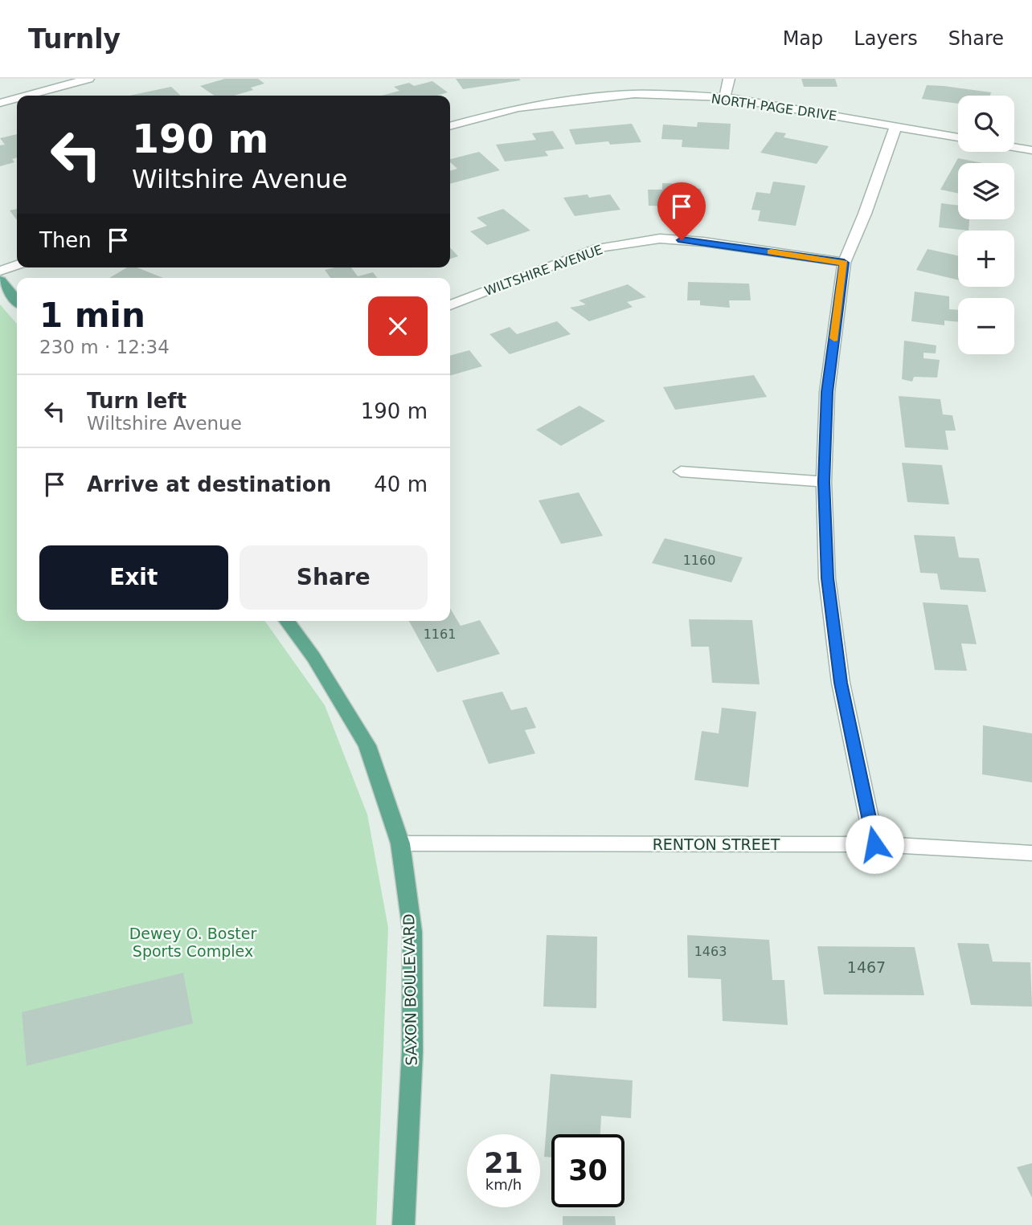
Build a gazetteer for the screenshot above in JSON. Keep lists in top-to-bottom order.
{
  "streets": {
    "main road": ["SAXON BOULEVARD"],
    "street": ["NORTH PAGE DRIVE", "WILTSHIRE AVENUE", "RENTON STREET"]
  },
  "crossings": [
    ["RENTON STREET", "SAXON BOULEVARD"]
  ],
  "parks": ["Dewey O. Boster Sports Complex"],
  "house_numbers": [
    "1160",
    "1161",
    "1463",
    "1467"
  ],
  "page": {
    "header": "Turnly",
    "nav": ["Map", "Layers", "Share"],
    "map_buttons": ["+", "−"],
    "turn": ["190 m", "Wiltshire Avenue"],
    "then": "Then",
    "heading": ["1 min", "230 m · 12:34"],
    "list": [
      {
        "name": "Turn left",
        "note": "Wiltshire Avenue",
        "value": "190 m"
      },
      {
        "name": "Arrive at destination",
        "value": "40 m"
      }
    ],
    "buttons": ["Exit", "Share"],
    "speed": "21 km/h",
    "limit": "30"
  }
}
